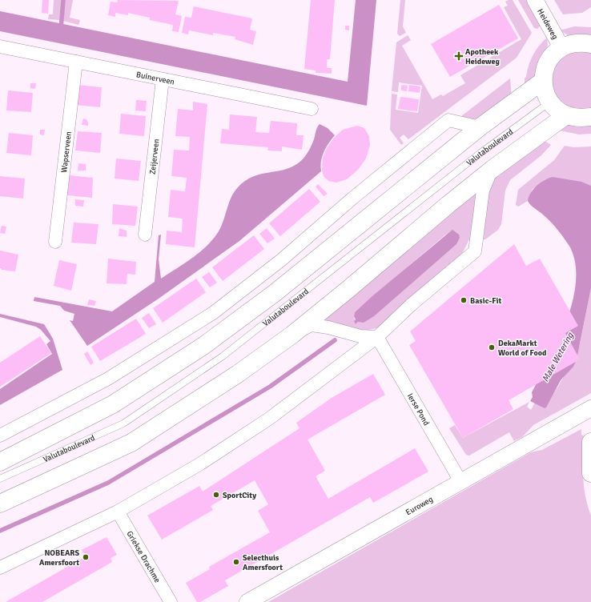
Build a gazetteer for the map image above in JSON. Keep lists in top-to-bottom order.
{
  "streets": {
    "street": [
      "Heideweg",
      "Buinerveen",
      "Wapserveen",
      "Zeijerveen",
      "Ierse Pond",
      "Euroweg",
      "Griekse Drachme"
    ],
    "lane": ["Valutaboulevard"]
  },
  "crossings": [
    ["Buinerveen", "Wapserveen"],
    ["Buinerveen", "Zeijerveen"],
    ["Ierse Pond", "Euroweg"]
  ],
  "water": ["Male Wetering"],
  "places": {
    "health": ["Apotheek Heideweg"],
    "other": [
      "Basic-Fit",
      "DekaMarkt World of Food",
      "SportCity",
      "NOBEARS Amersfoort",
      "Selecthuis Amersfoort"
    ]
  }
}
